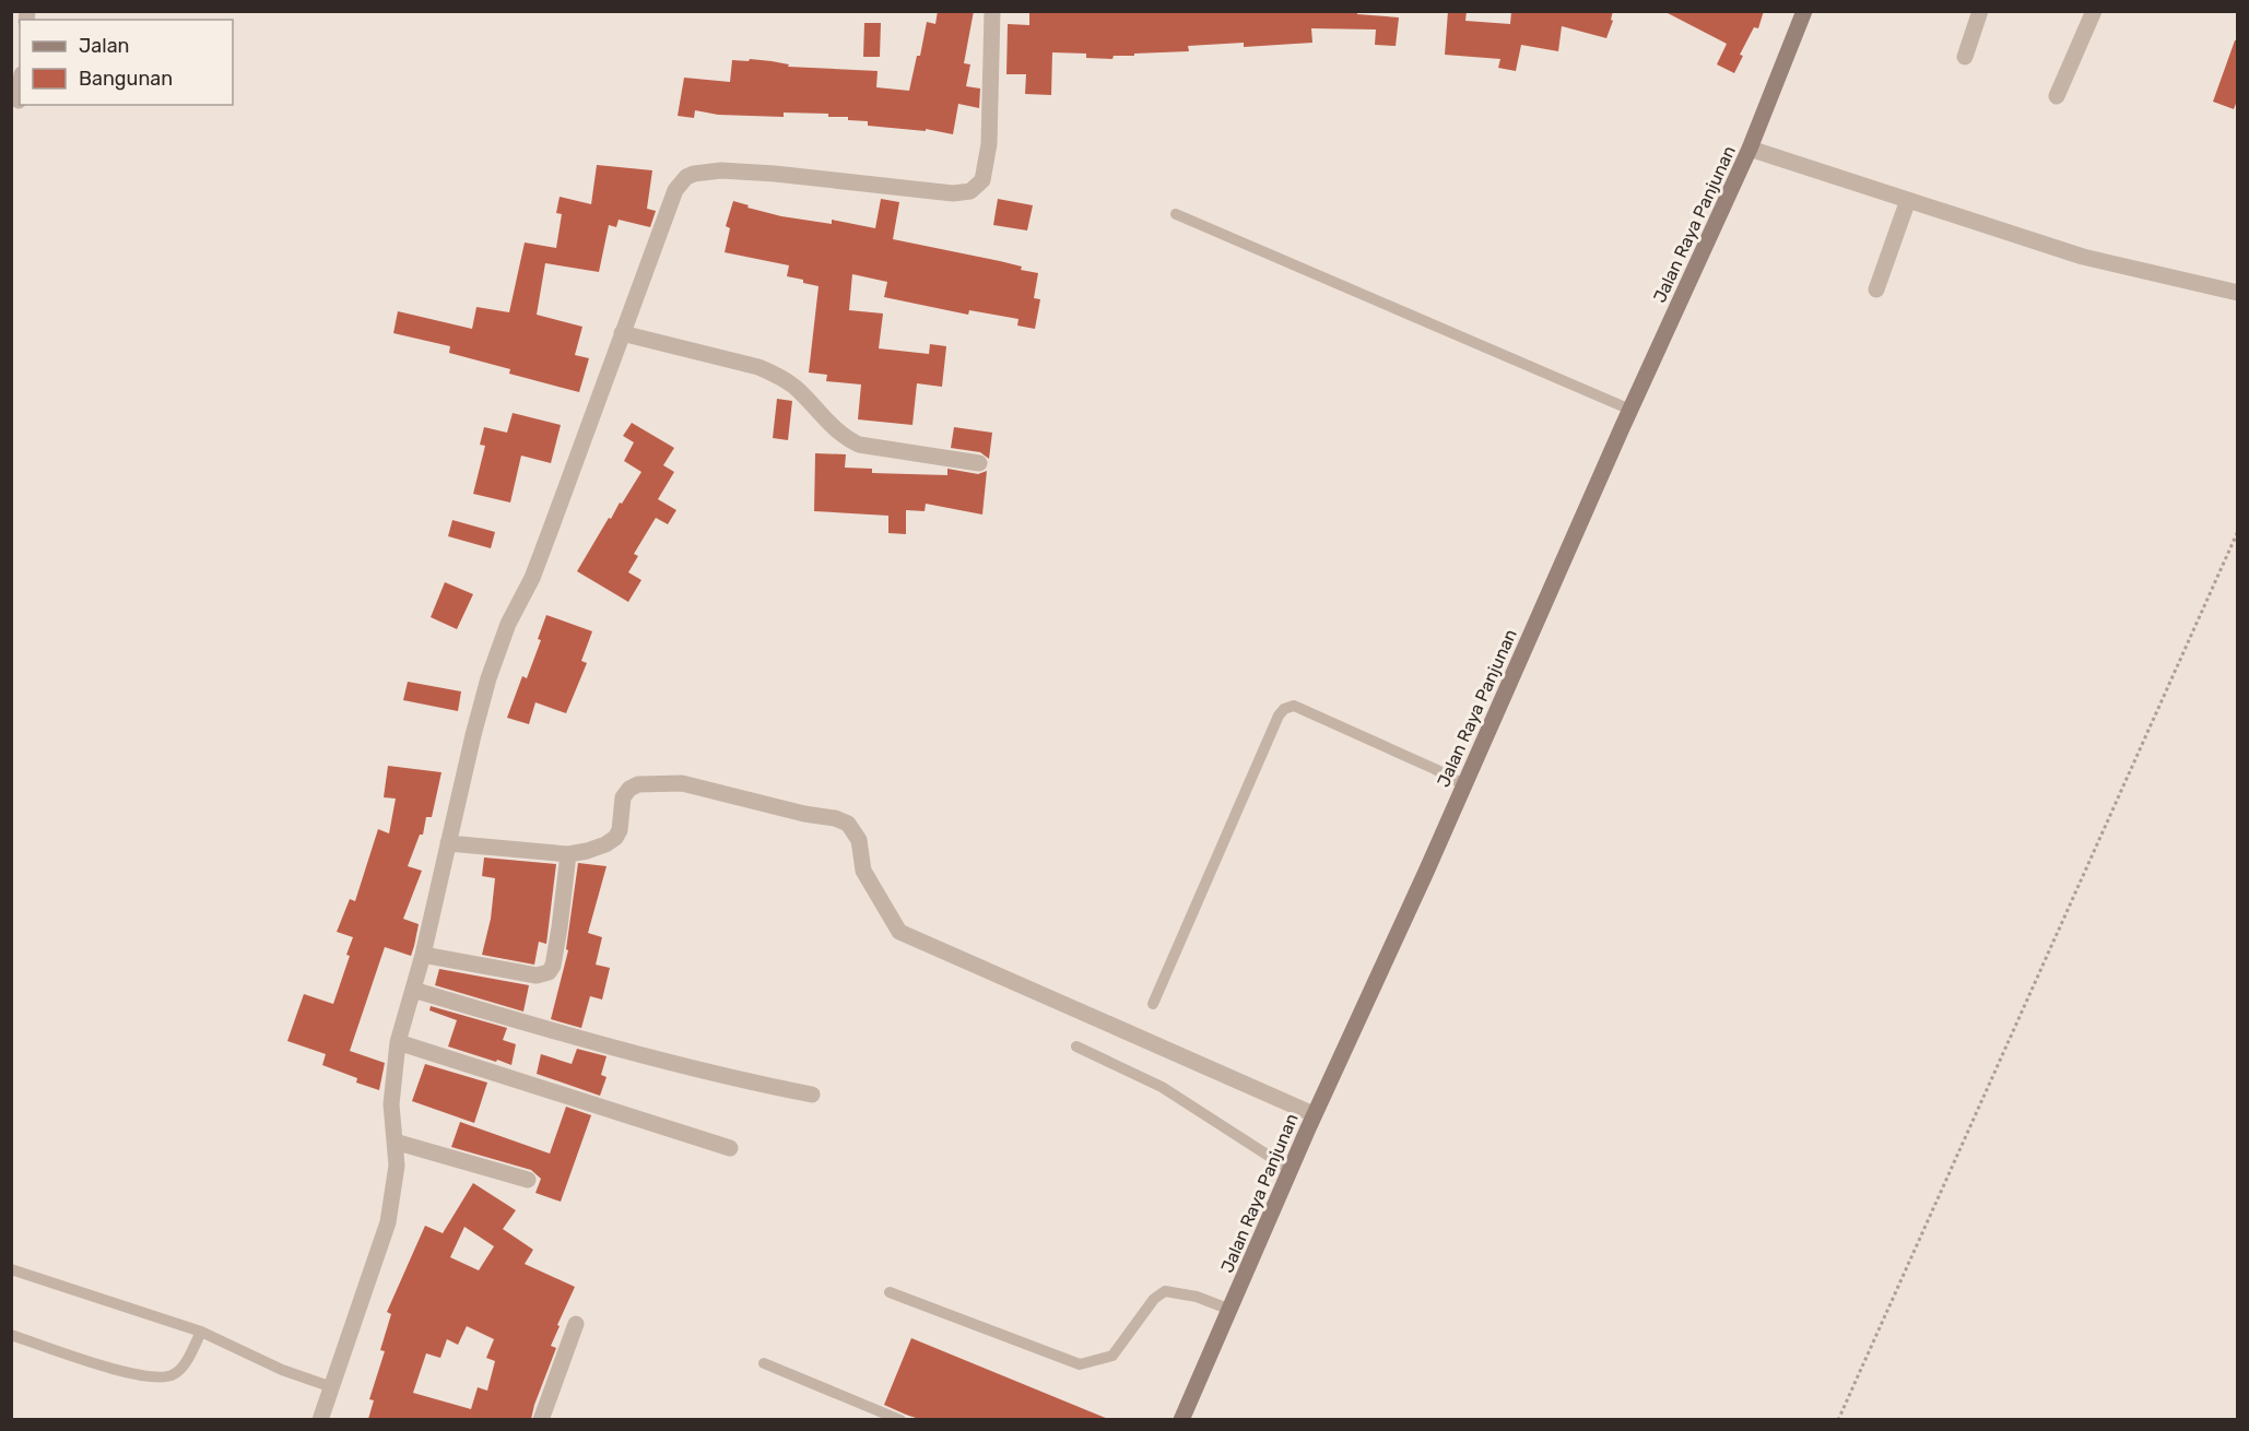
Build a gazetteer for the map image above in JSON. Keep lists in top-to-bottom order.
{
  "streets": {
    "main road": ["Jalan Raya Panjunan"]
  },
  "legend": ["Jalan", "Bangunan"]
}
